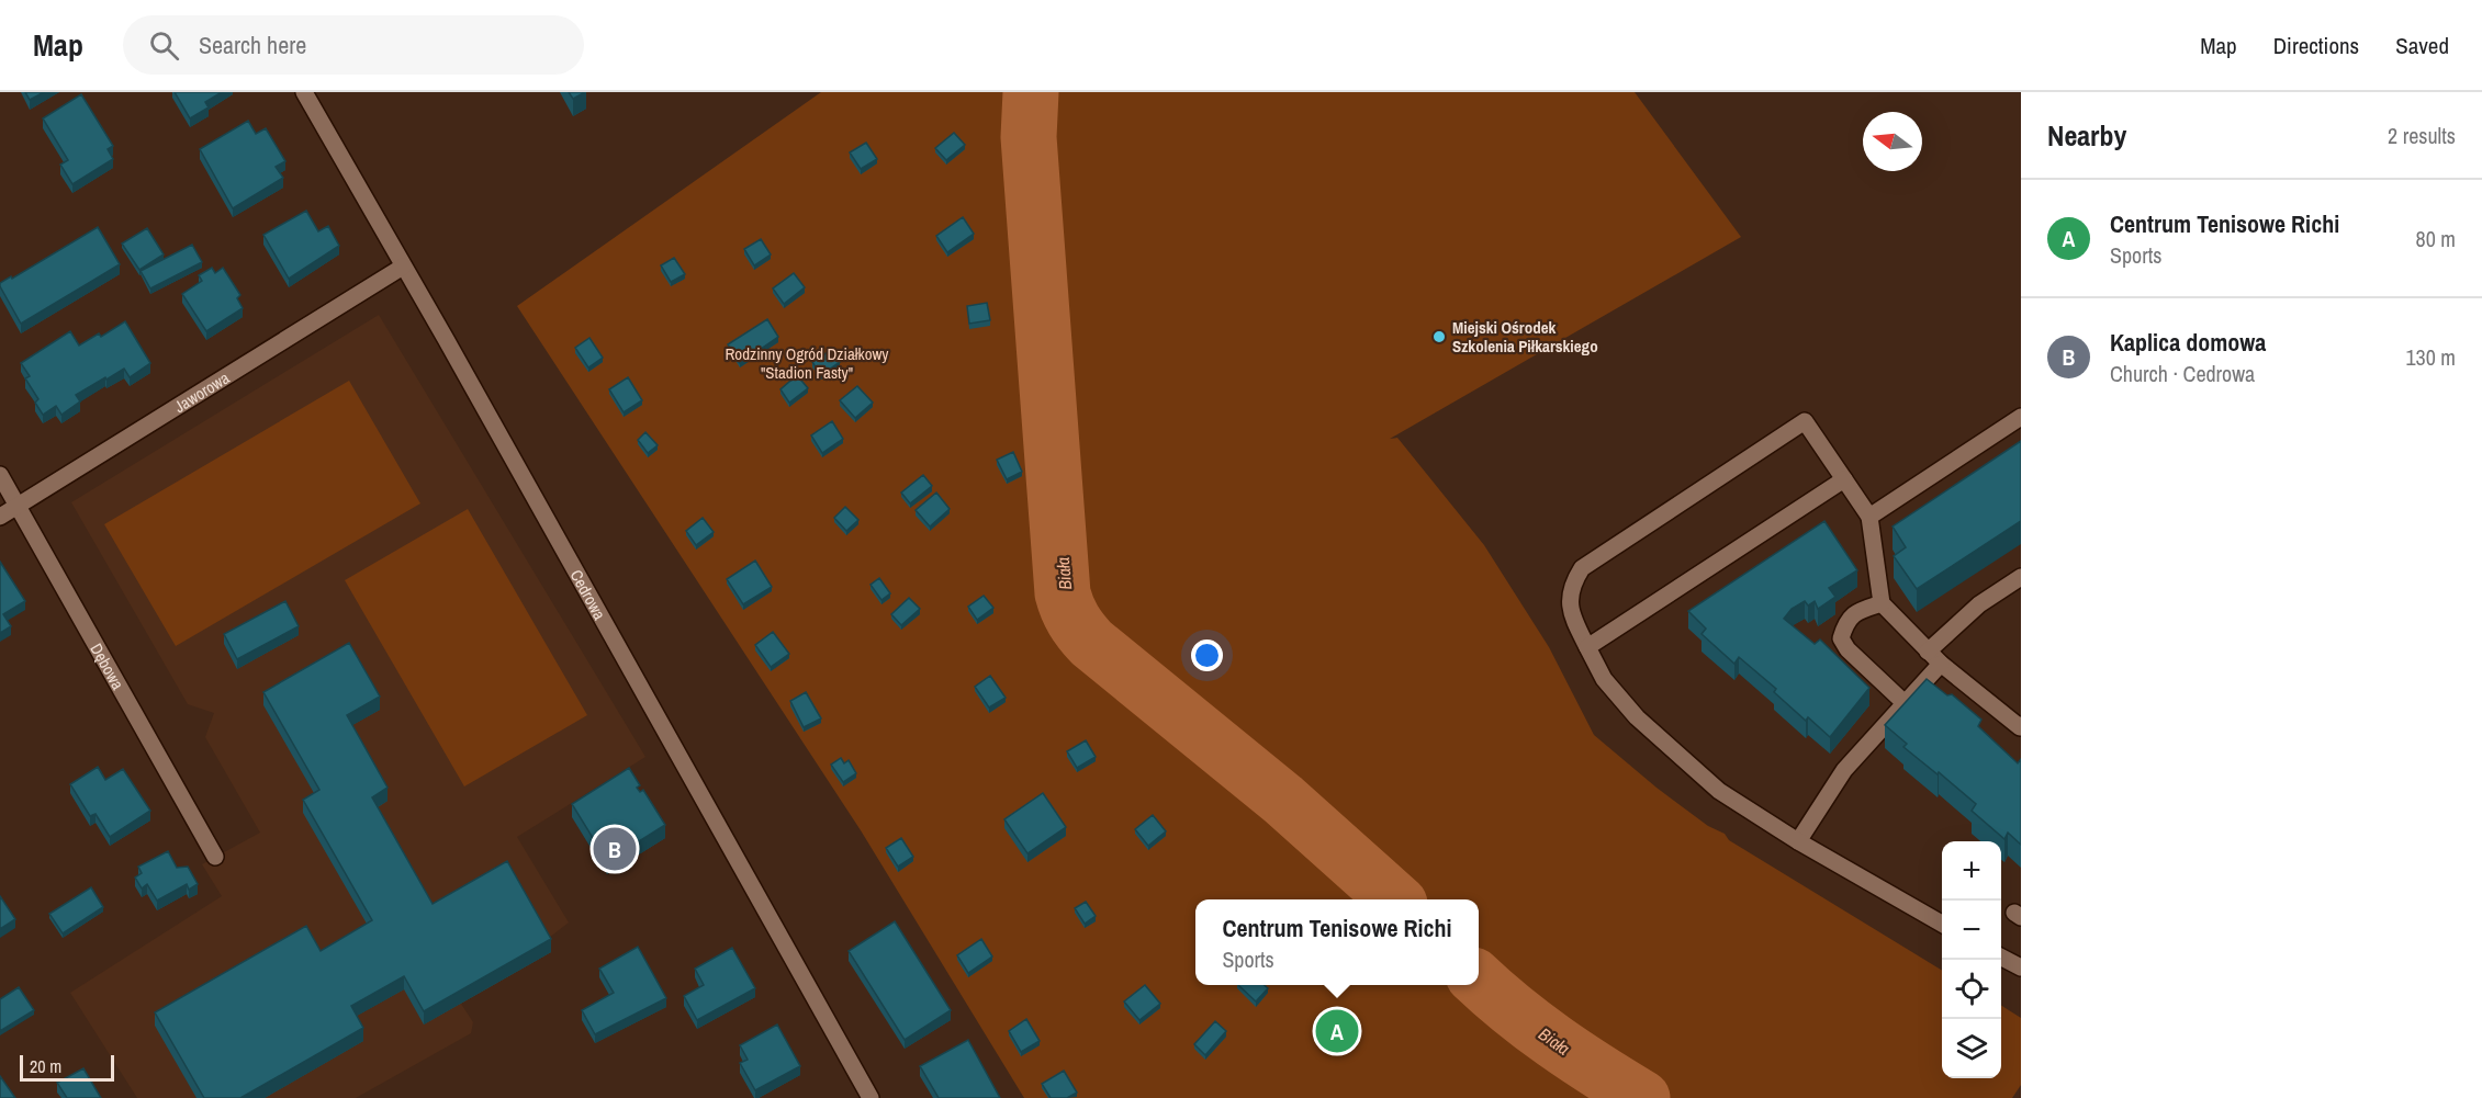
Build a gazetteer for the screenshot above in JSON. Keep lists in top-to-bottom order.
{
  "streets": {
    "street": ["Jaworowa", "Cedrowa", "Dębowa"]
  },
  "crossings": [
    ["Jaworowa", "Cedrowa"],
    ["Jaworowa", "Dębowa"]
  ],
  "water": ["Biała"],
  "parks": ["Rodzinny Ogród Działkowy \"Stadion Fasty\""],
  "places": ["Miejski Ośrodek Szkolenia Piłkarskiego"],
  "scale_bar": "20 m",
  "north": "left",
  "page": {
    "header": "Map",
    "search": "Search here",
    "nav": ["Map", "Directions", "Saved"],
    "heading": ["Nearby", "2 results"],
    "list": [
      {
        "mark": "A",
        "name": "Centrum Tenisowe Richi",
        "note": "Sports",
        "value": "80 m"
      },
      {
        "mark": "B",
        "name": "Kaplica domowa",
        "note": "Church · Cedrowa",
        "value": "130 m"
      }
    ],
    "pins": ["B", "A"],
    "map_buttons": ["+", "−"],
    "popup": ["Centrum Tenisowe Richi", "Sports"],
    "scale": "20 m"
  }
}
